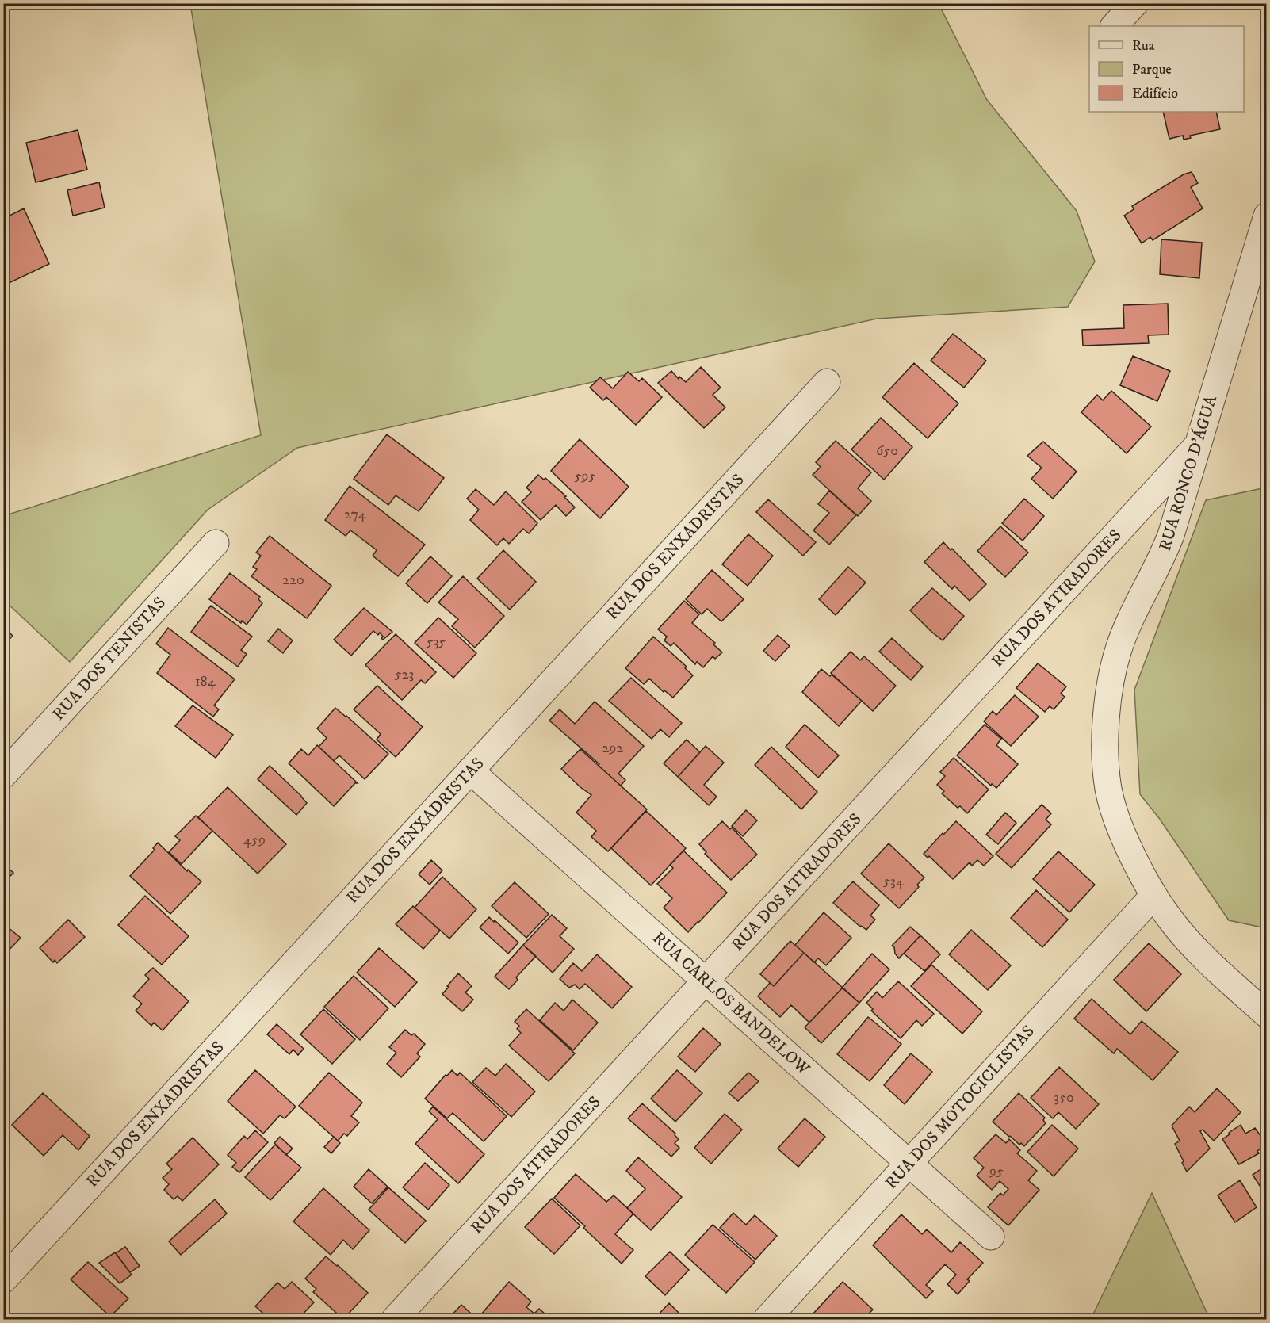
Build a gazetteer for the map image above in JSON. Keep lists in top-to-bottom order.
{
  "streets": {
    "street": [
      "RUA RONCO D’ÁGUA",
      "RUA DOS ENXADRISTAS",
      "RUA DOS ATIRADORES",
      "RUA DOS TENISTAS",
      "RUA CARLOS BANDELOW",
      "RUA DOS MOTOCICLISTAS"
    ]
  },
  "crossings": [
    ["RUA RONCO D’ÁGUA", "RUA DOS ATIRADORES"],
    ["RUA RONCO D’ÁGUA", "RUA DOS MOTOCICLISTAS"],
    ["RUA DOS ENXADRISTAS", "RUA CARLOS BANDELOW"],
    ["RUA DOS ATIRADORES", "RUA CARLOS BANDELOW"],
    ["RUA CARLOS BANDELOW", "RUA DOS MOTOCICLISTAS"]
  ],
  "house_numbers": [
    "650",
    "595",
    "274",
    "220",
    "535",
    "523",
    "184",
    "292",
    "459",
    "534",
    "350",
    "95"
  ],
  "legend": ["Rua", "Parque", "Edifício"]
}
